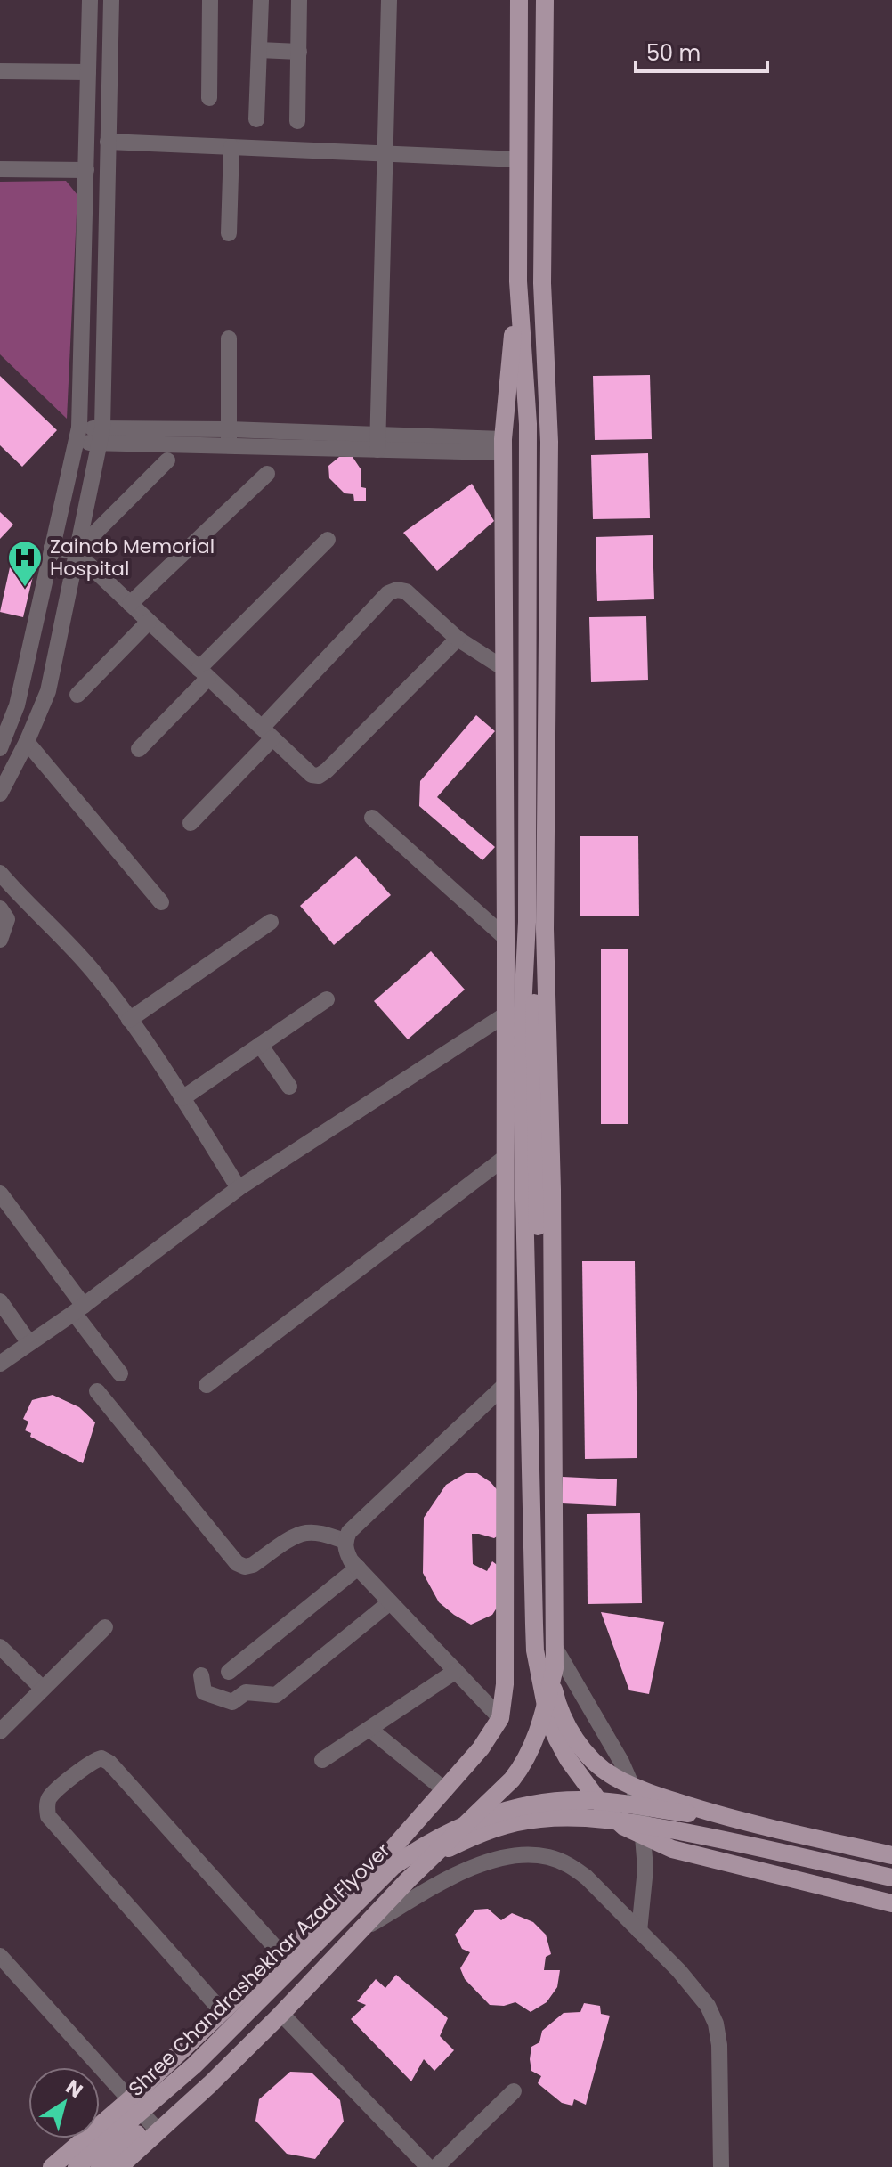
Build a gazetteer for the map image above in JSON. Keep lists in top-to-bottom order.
{
  "streets": {
    "main road": ["Shree Chandrashekhar Azad Flyover"]
  },
  "places": {
    "hospital": ["Zainab Memorial Hospital"]
  },
  "scale_bar": "50 m",
  "north": "top right"
}
